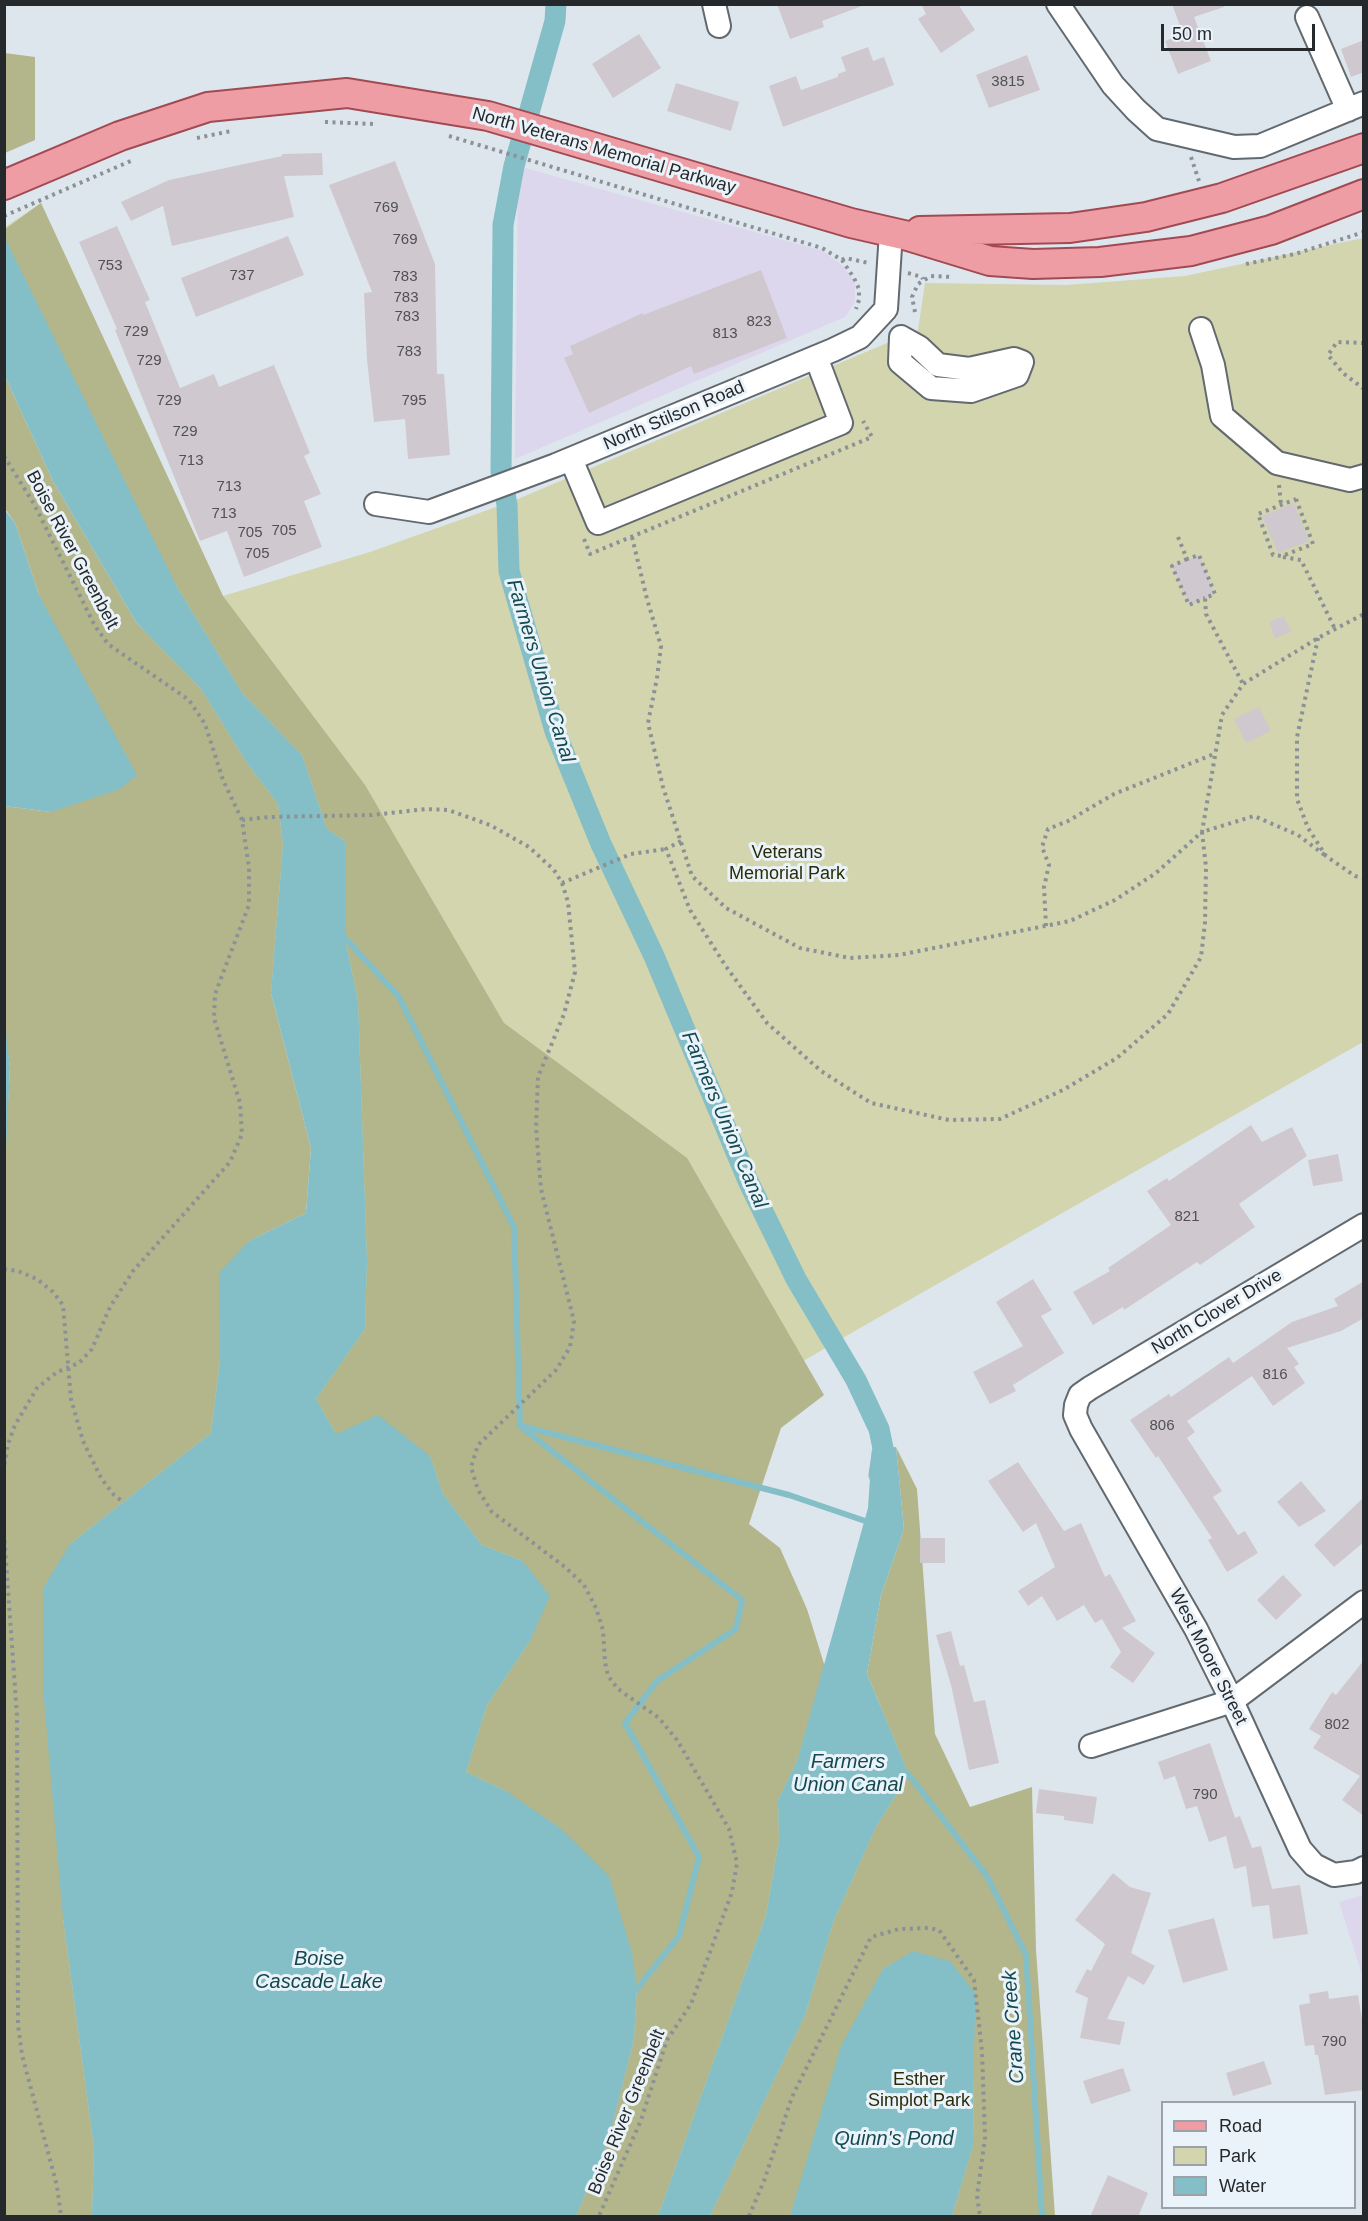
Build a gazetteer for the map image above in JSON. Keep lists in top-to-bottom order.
{
  "streets": {
    "main road": ["North Veterans Memorial Parkway"],
    "street": ["North Stilson Road", "North Clover Drive", "West Moore Street"],
    "path": ["Boise River Greenbelt"]
  },
  "crossings": [
    ["North Clover Drive", "West Moore Street"]
  ],
  "water": [
    "Farmers Union Canal",
    "Boise Cascade Lake",
    "Crane Creek",
    "Quinn's Pond"
  ],
  "parks": ["Veterans Memorial Park", "Esther Simplot Park"],
  "house_numbers": [
    "3815",
    "769",
    "769",
    "753",
    "737",
    "783",
    "783",
    "783",
    "823",
    "729",
    "813",
    "783",
    "729",
    "729",
    "795",
    "729",
    "713",
    "713",
    "713",
    "705",
    "705",
    "705",
    "821",
    "816",
    "806",
    "802",
    "790",
    "790"
  ],
  "legend": ["Road", "Park", "Water"],
  "scale_bar": "50 m"
}
